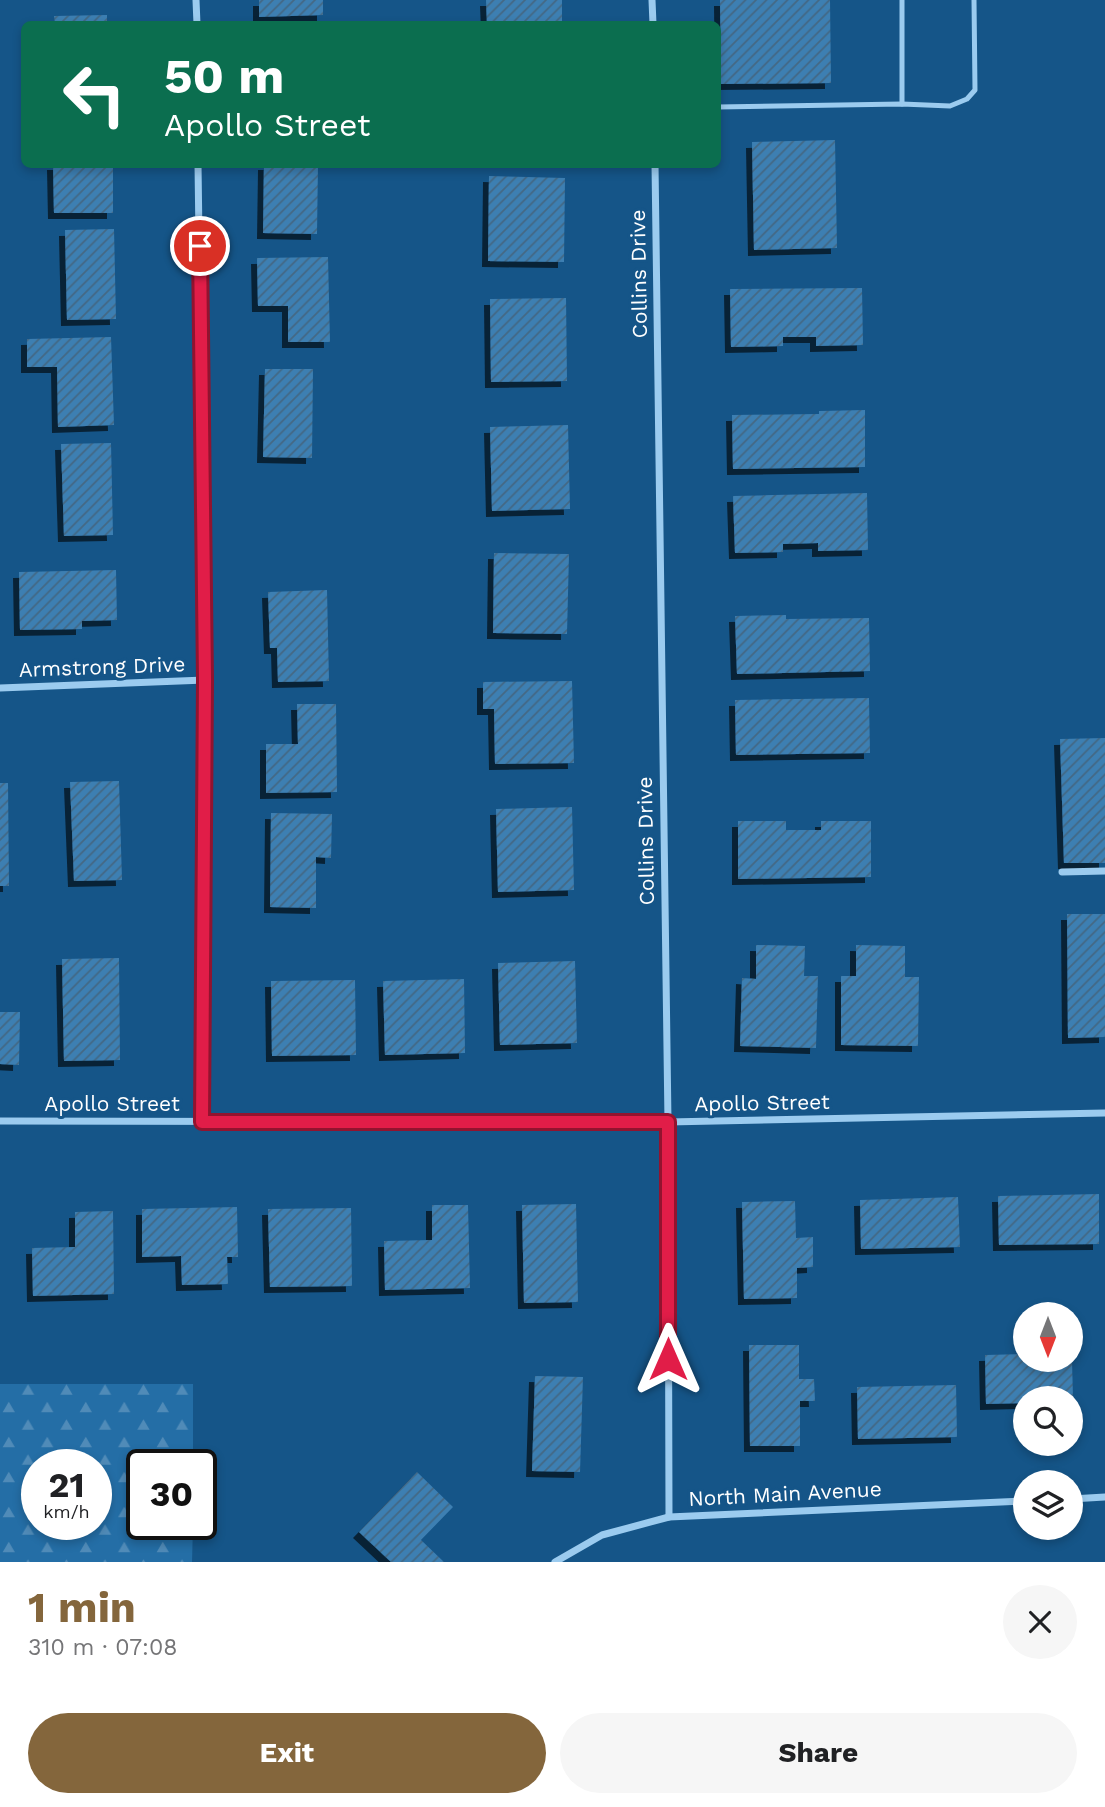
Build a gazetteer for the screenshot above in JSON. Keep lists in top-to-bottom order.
{
  "streets": {
    "street": [
      "Collins Drive",
      "Armstrong Drive",
      "Apollo Street",
      "North Main Avenue"
    ]
  },
  "crossings": [
    ["Collins Drive", "Apollo Street"],
    ["Collins Drive", "North Main Avenue"]
  ],
  "north": "bottom",
  "page": {
    "turn": ["50 m", "Apollo Street"],
    "speed": "21 km/h",
    "limit": "30",
    "heading": ["1 min", "310 m · 07:08"],
    "buttons": ["Exit", "Share"]
  }
}
